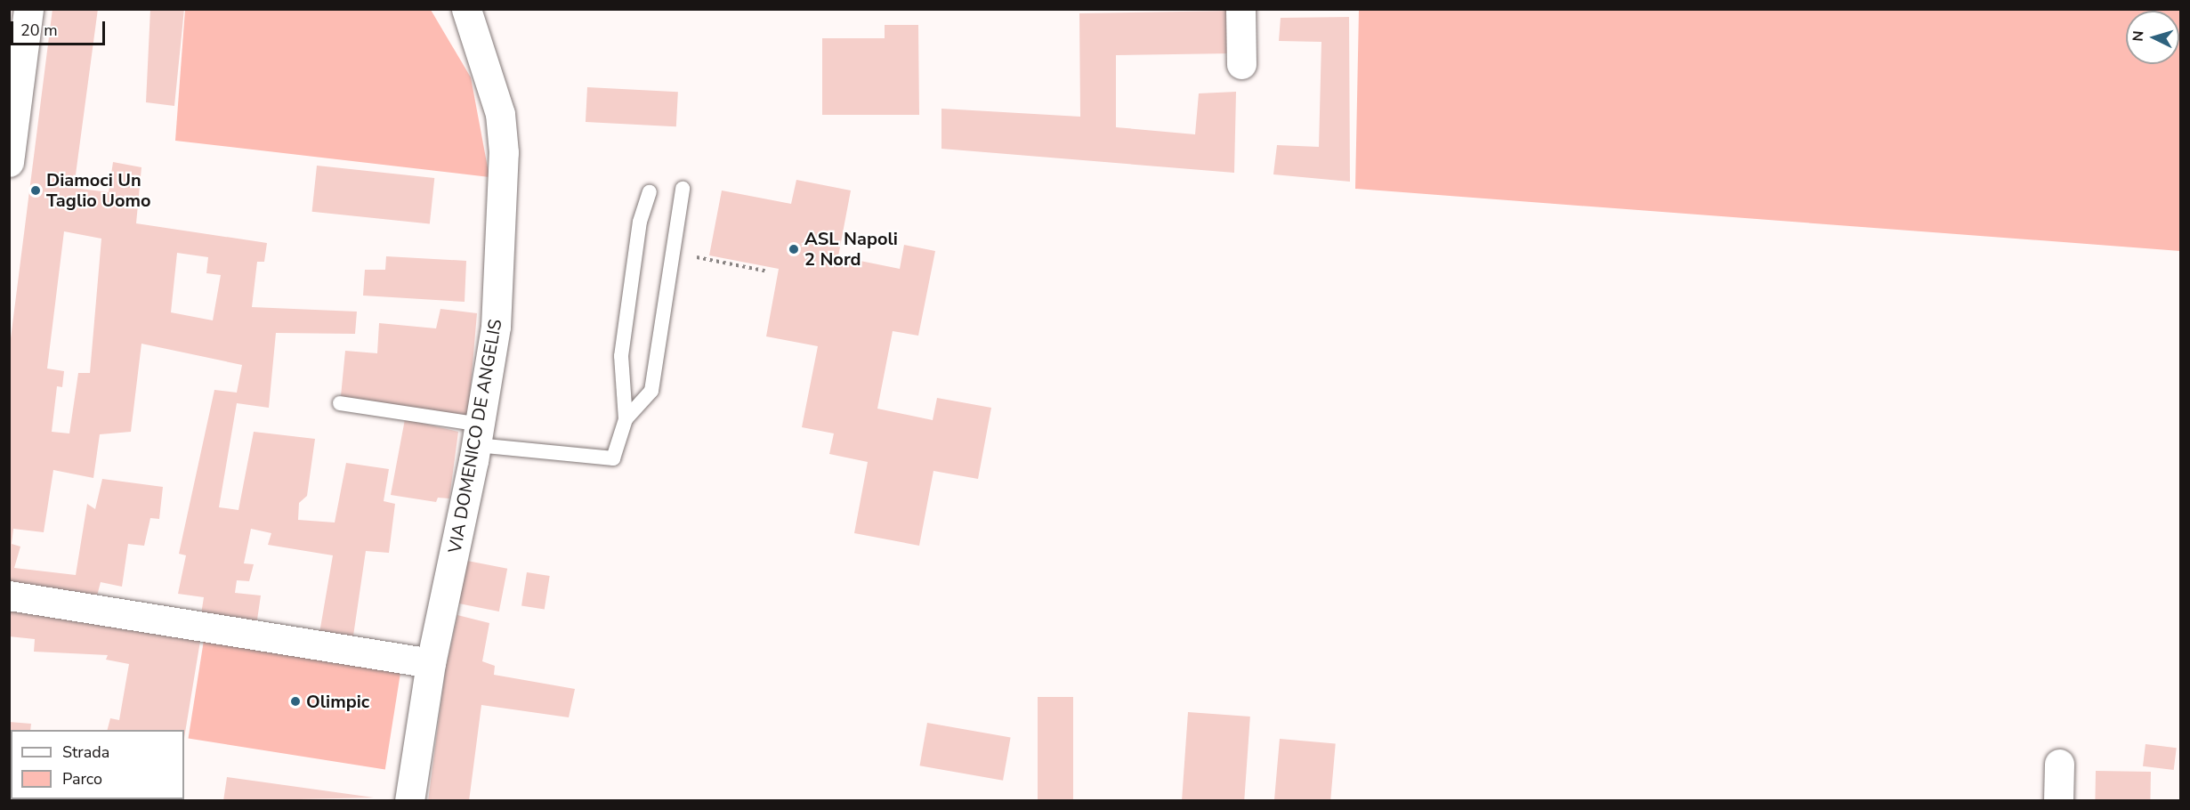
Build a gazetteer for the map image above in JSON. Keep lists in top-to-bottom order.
{
  "streets": {
    "street": ["VIA DOMENICO DE ANGELIS"]
  },
  "places": ["Diamoci Un Taglio Uomo", "ASL Napoli 2 Nord", "Olimpic"],
  "legend": ["Strada", "Parco"],
  "scale_bar": "20 m",
  "north": "left"
}
